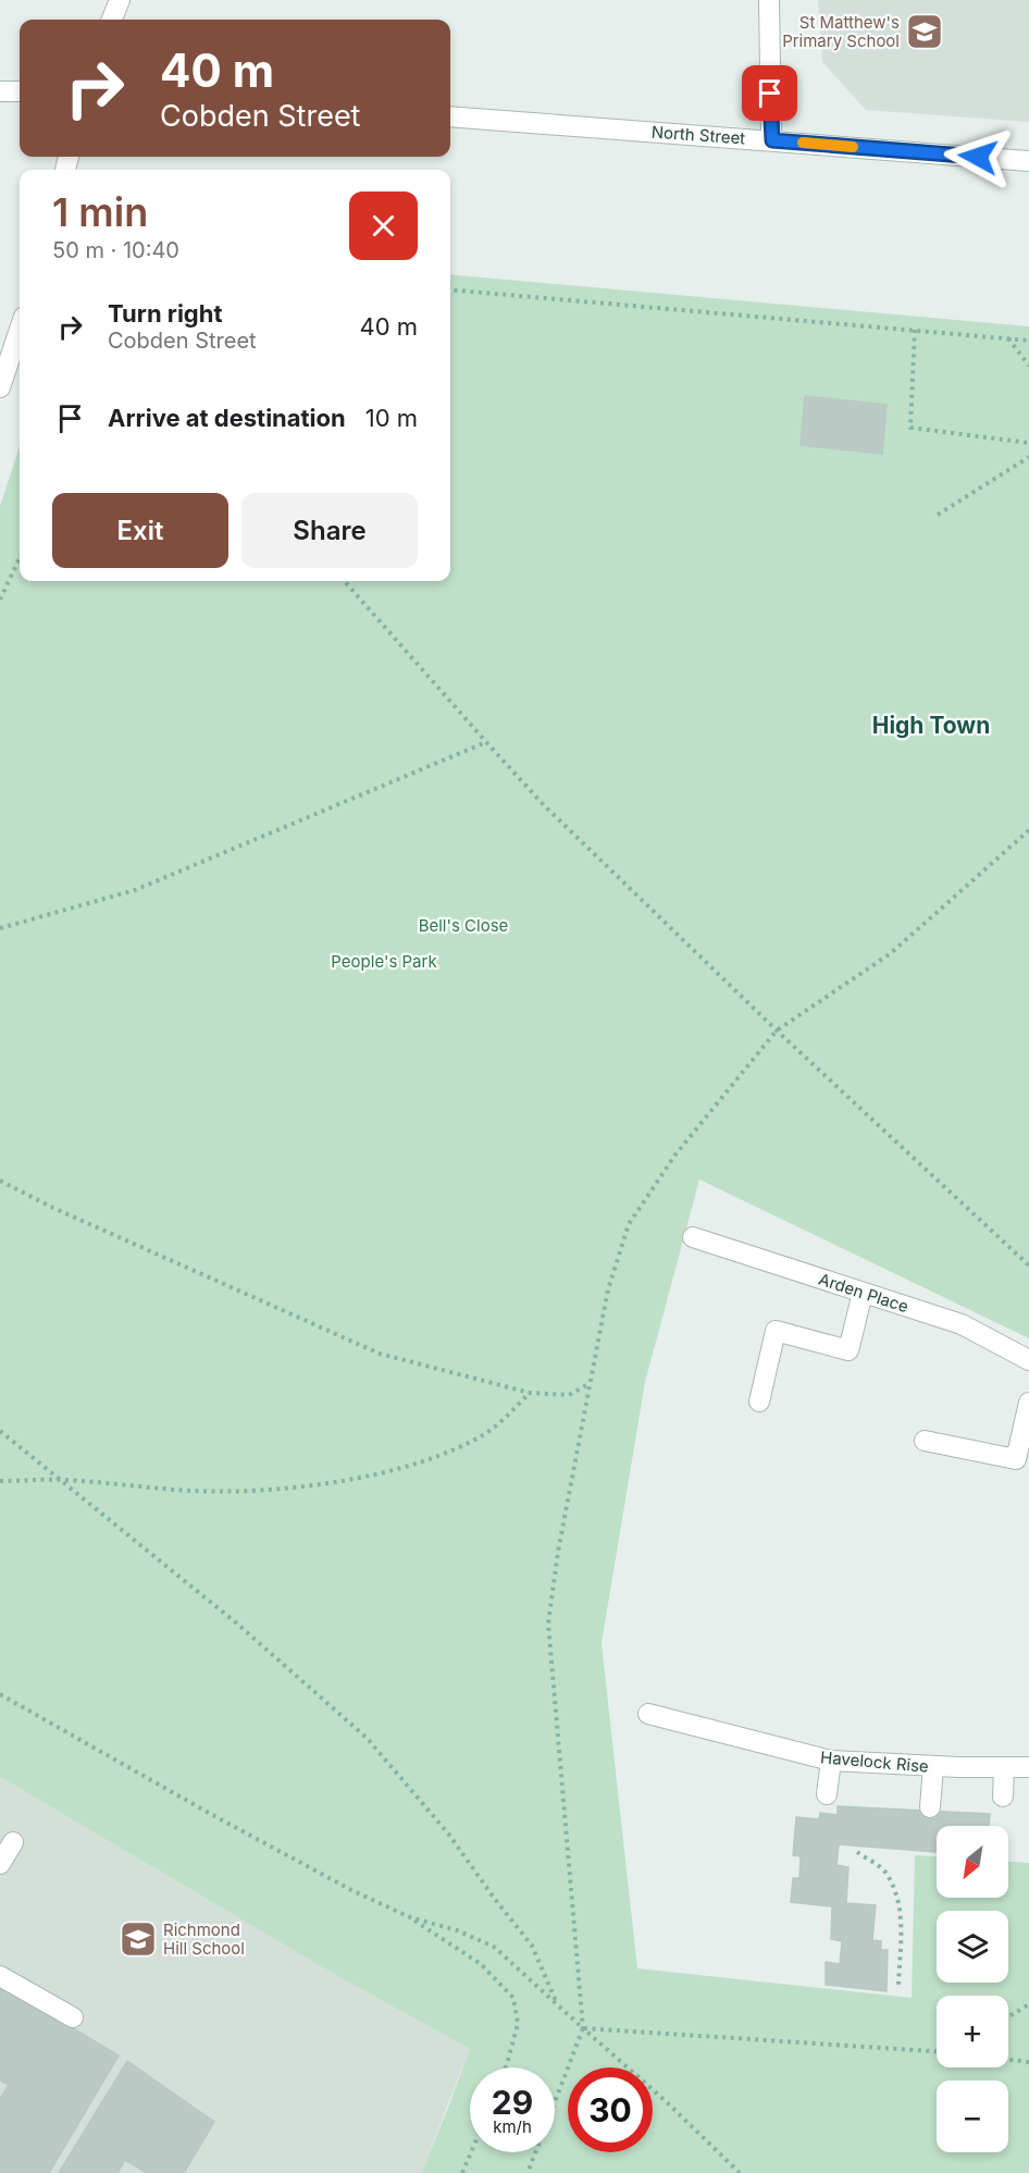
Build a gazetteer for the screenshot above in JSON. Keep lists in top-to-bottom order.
{
  "streets": {
    "street": ["North Street", "Arden Place", "Havelock Rise"]
  },
  "districts": ["High Town"],
  "parks": ["Bell's Close", "People's Park"],
  "places": {
    "school or university": ["St Matthew's Primary School", "Richmond Hill School"]
  },
  "north": "bottom left",
  "page": {
    "turn": ["40 m", "Cobden Street"],
    "heading": ["1 min", "50 m · 10:40"],
    "list": [
      {
        "name": "Turn right",
        "note": "Cobden Street",
        "value": "40 m"
      },
      {
        "name": "Arrive at destination",
        "value": "10 m"
      }
    ],
    "buttons": ["Exit", "Share"],
    "map_buttons": ["+", "−"],
    "speed": "29 km/h",
    "limit": "30"
  }
}
